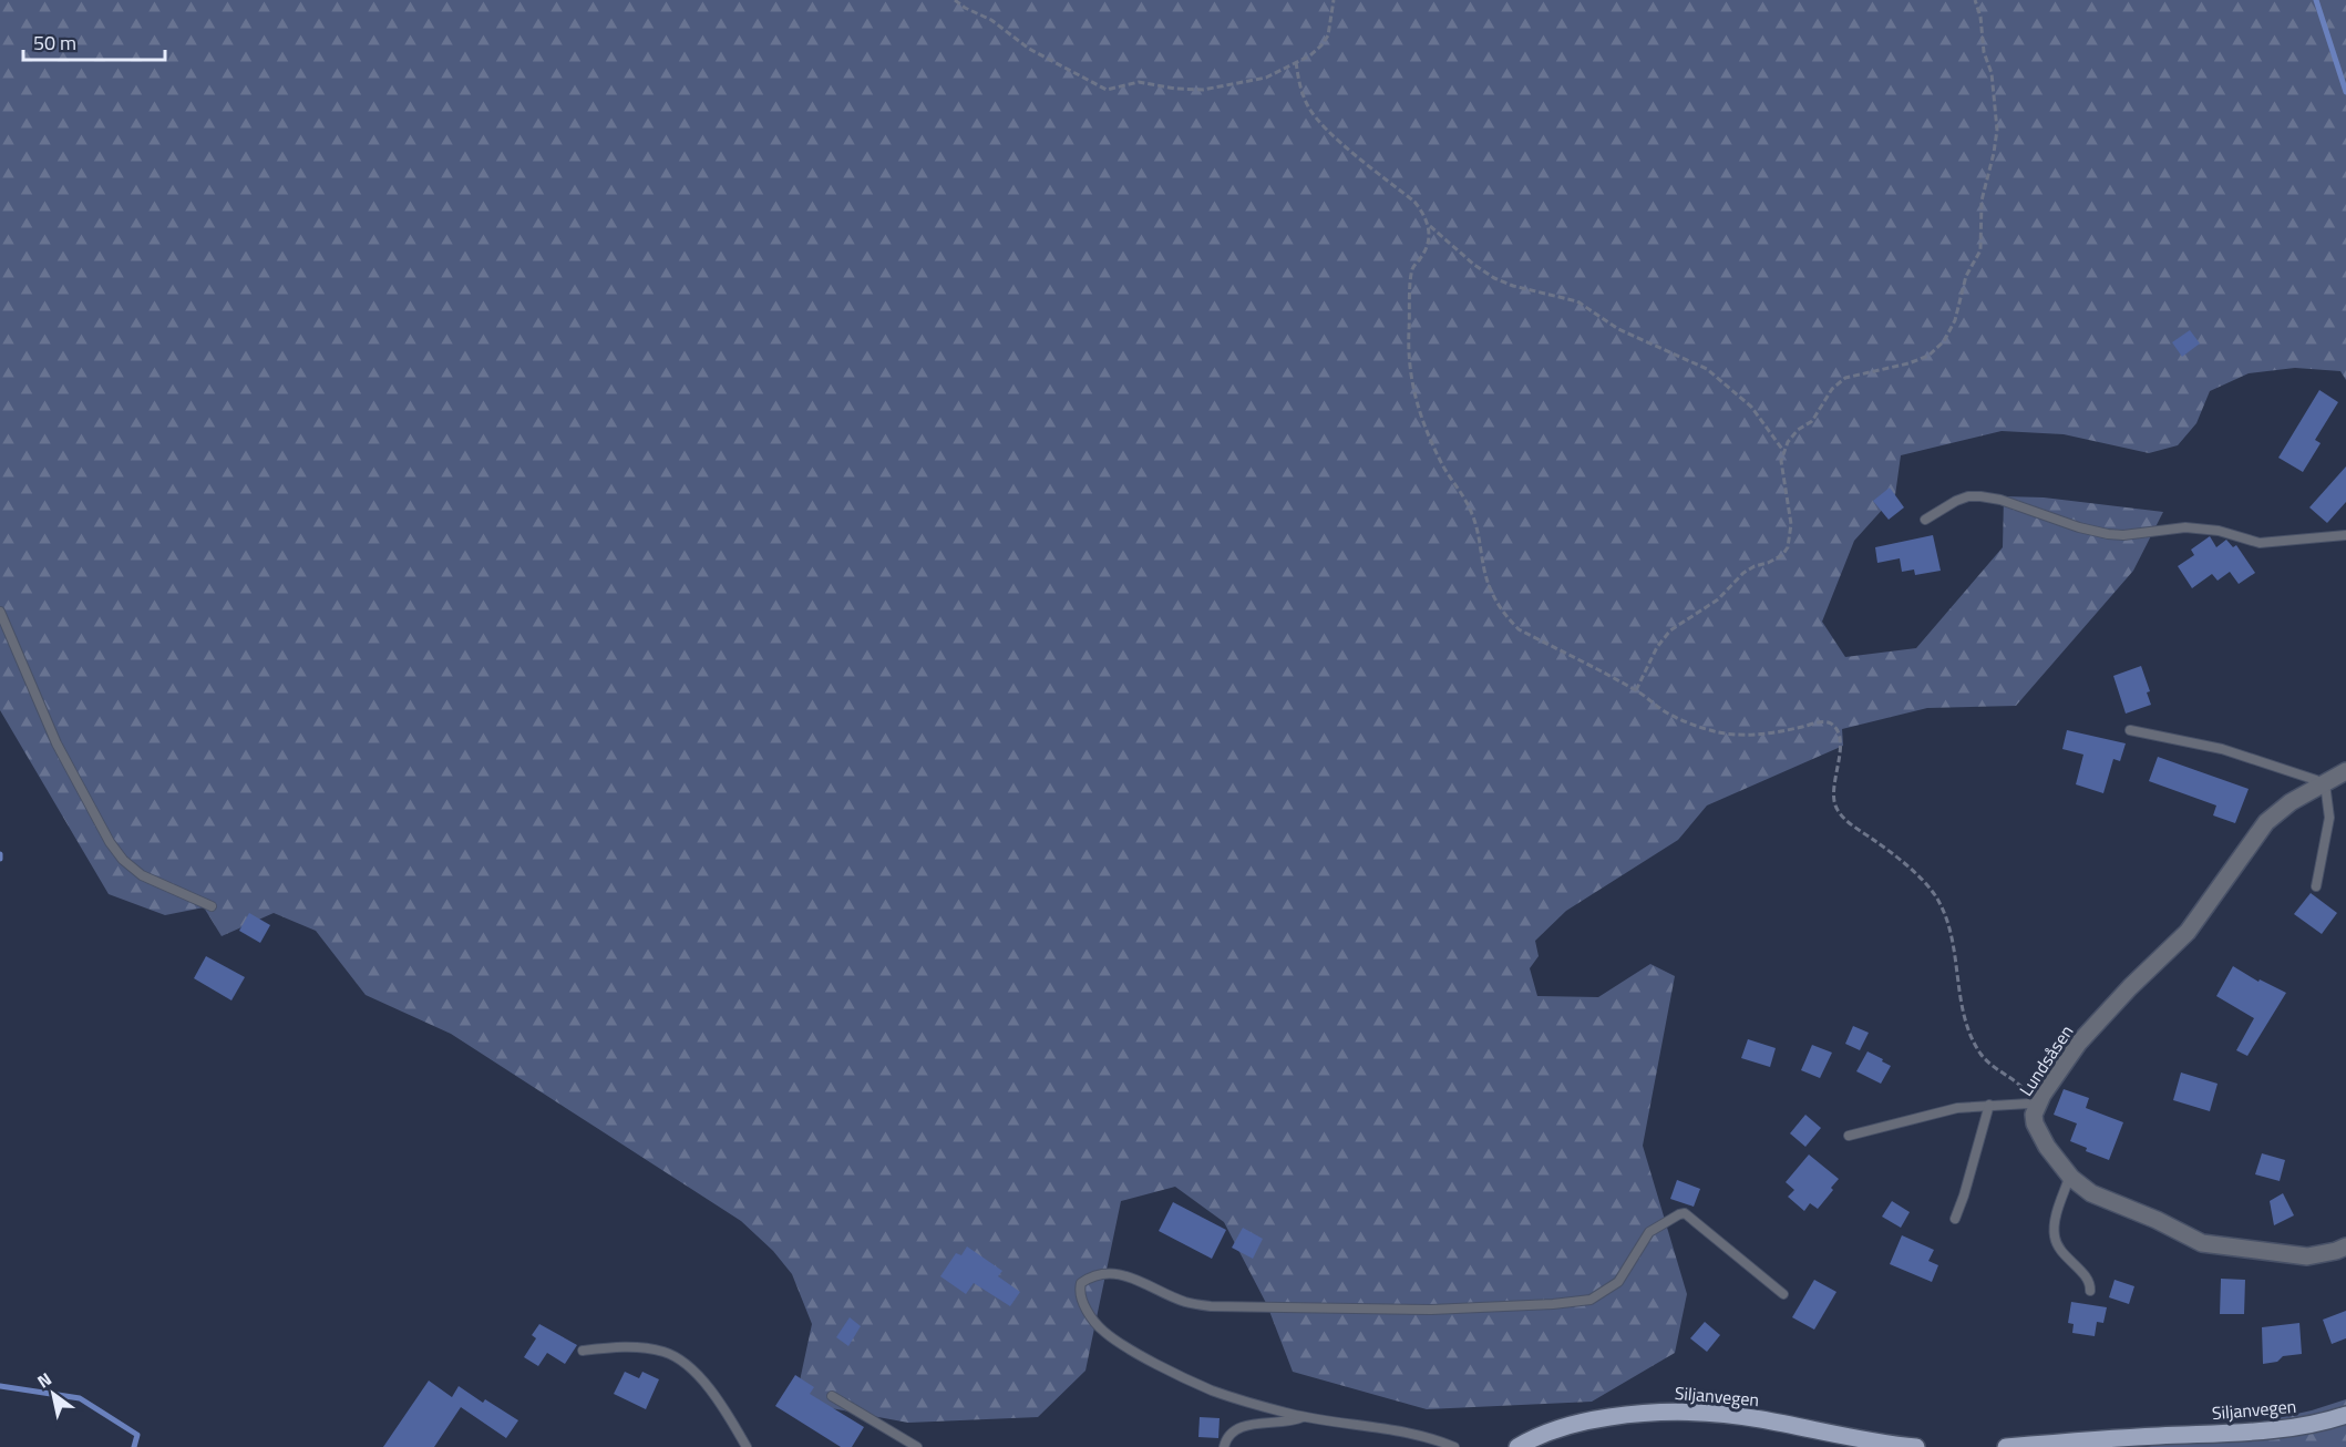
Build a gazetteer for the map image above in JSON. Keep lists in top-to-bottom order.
{
  "streets": {
    "main road": ["Siljanvegen"],
    "street": ["Lundsåsen"]
  },
  "scale_bar": "50 m",
  "north": "top left"
}
